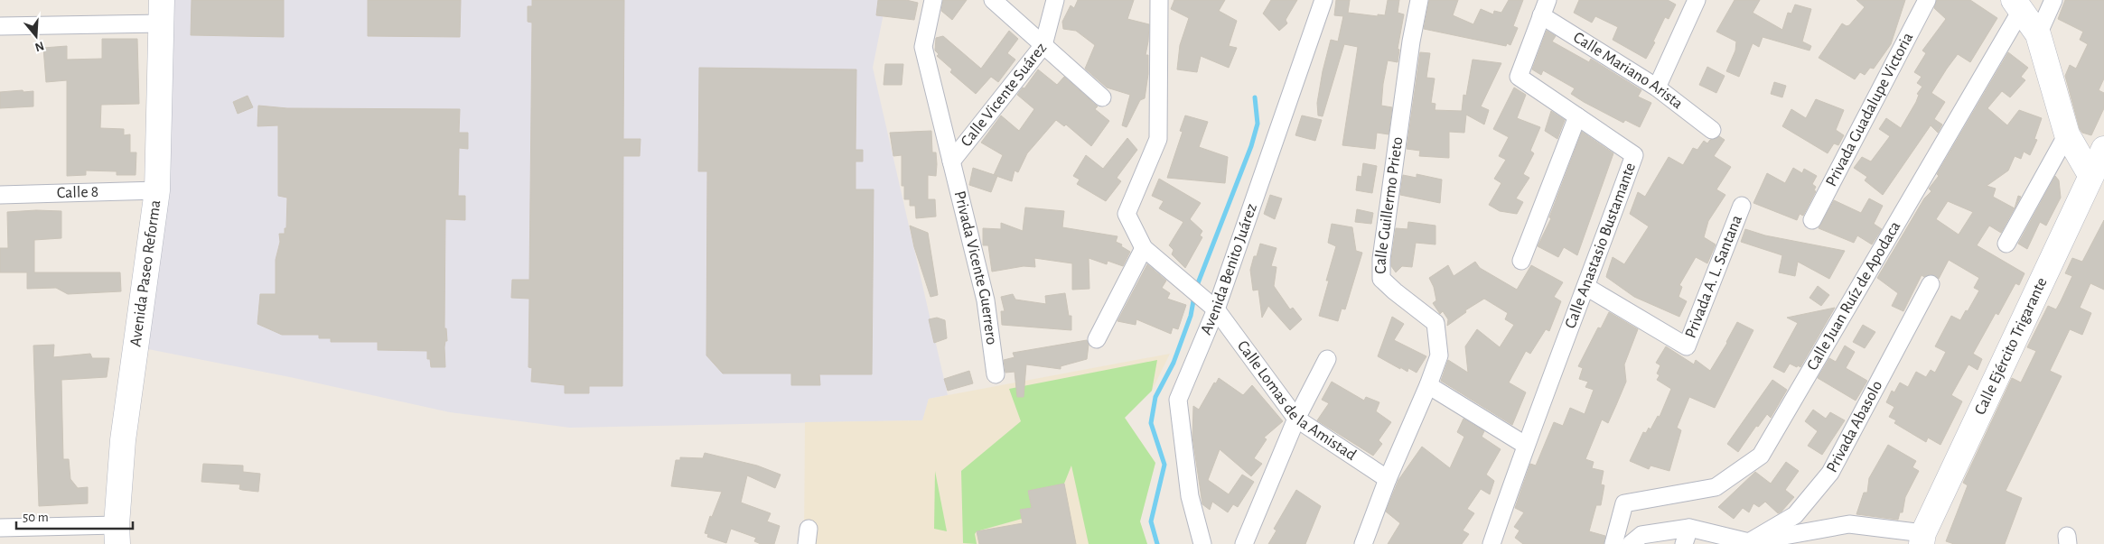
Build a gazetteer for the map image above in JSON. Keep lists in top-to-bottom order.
{
  "streets": {
    "main road": ["Avenida Paseo Reforma", "Calle Ejército Trigarante"],
    "street": [
      "Calle Mariano Arista",
      "Calle Vicente Suárez",
      "Privada Guadalupe Victoria",
      "Calle 8",
      "Calle Guillermo Prieto",
      "Calle Anastasio Bustamante",
      "Privada Vicente Guerrero",
      "Avenida Benito Juárez",
      "Privada A. L. Santana",
      "Calle Juan Ruíz de Apodaca",
      "Calle Lomas de la Amistad",
      "Privada Abasolo"
    ]
  },
  "crossings": [
    ["Calle Mariano Arista", "Calle Anastasio Bustamante"],
    ["Calle Vicente Suárez", "Privada Vicente Guerrero"],
    ["Calle 8", "Avenida Paseo Reforma"],
    ["Calle Guillermo Prieto", "Calle Lomas de la Amistad"],
    ["Calle Anastasio Bustamante", "Privada A. L. Santana"],
    ["Avenida Benito Juárez", "Calle Lomas de la Amistad"]
  ],
  "scale_bar": "50 m",
  "north": "bottom"
}
